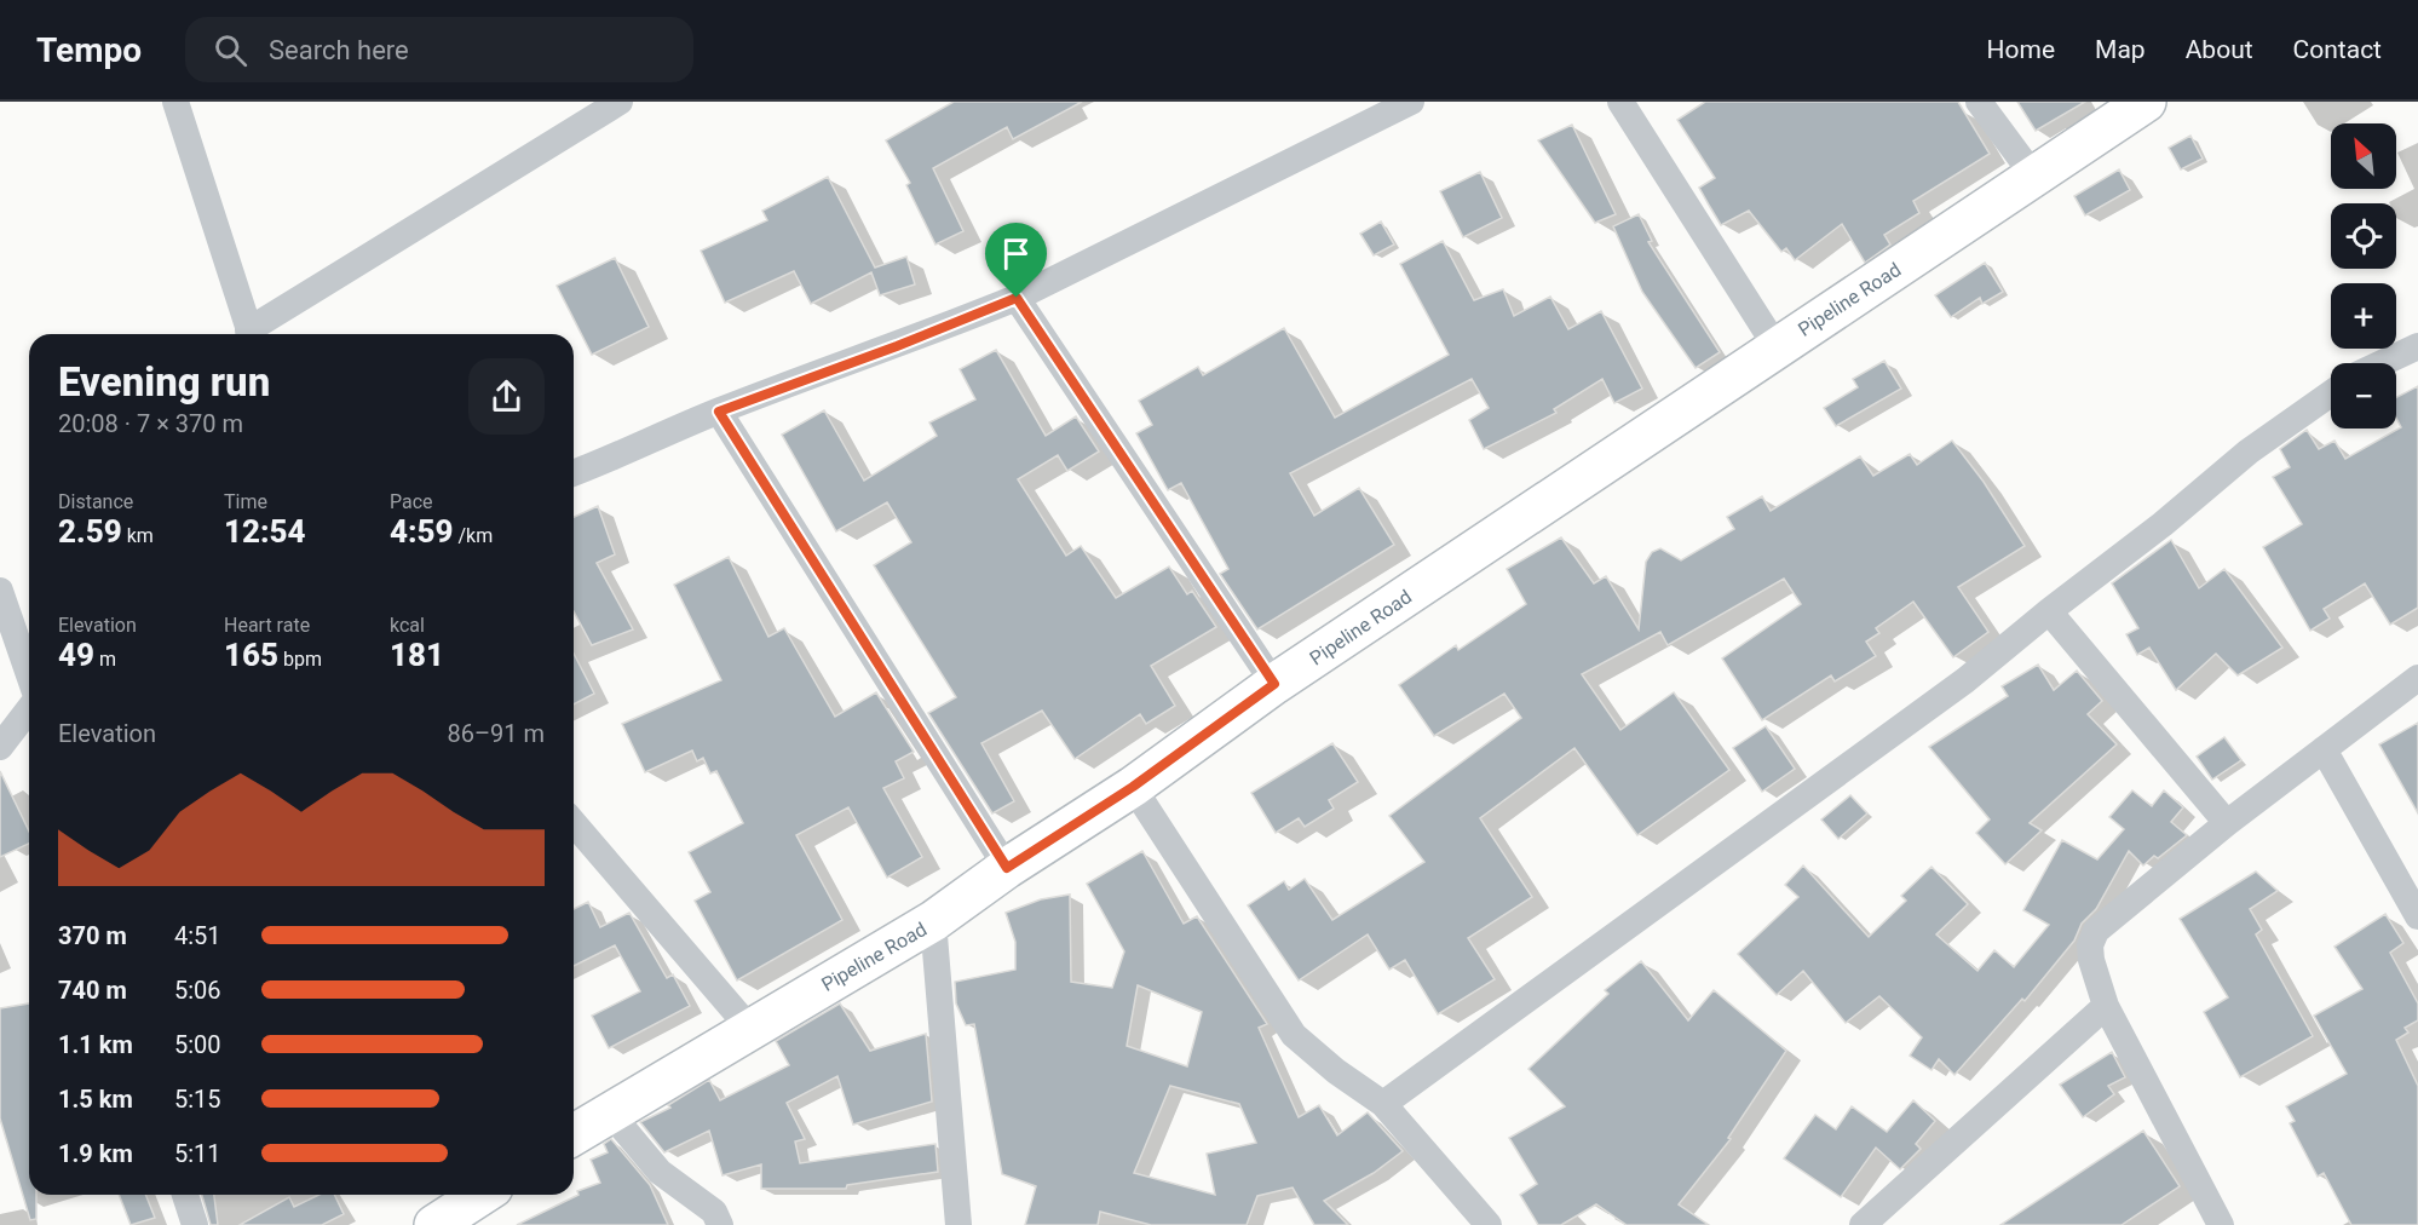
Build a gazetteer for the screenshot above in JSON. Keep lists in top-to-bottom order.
{
  "streets": {
    "street": ["Pipeline Road"]
  },
  "north": "top left",
  "page": {
    "header": "Tempo",
    "search": "Search here",
    "nav": [
      "Home",
      "Map",
      "About",
      "Contact"
    ],
    "map_buttons": ["+", "−"],
    "heading": ["Evening run", "20:08 · 7 × 370 m"],
    "stats": [
      ["Distance", "2.59 km"],
      ["Time", "12:54"],
      ["Pace", "4:59 /km"],
      ["Elevation", "49 m"],
      ["Heart rate", "165 bpm"],
      ["kcal", "181"]
    ],
    "chart": ["Elevation", "86–91 m"],
    "list": [
      {
        "name": "370 m",
        "note": "4:51"
      },
      {
        "name": "740 m",
        "note": "5:06"
      },
      {
        "name": "1.1 km",
        "note": "5:00"
      },
      {
        "name": "1.5 km",
        "note": "5:15"
      },
      {
        "name": "1.9 km",
        "note": "5:11"
      }
    ]
  }
}
